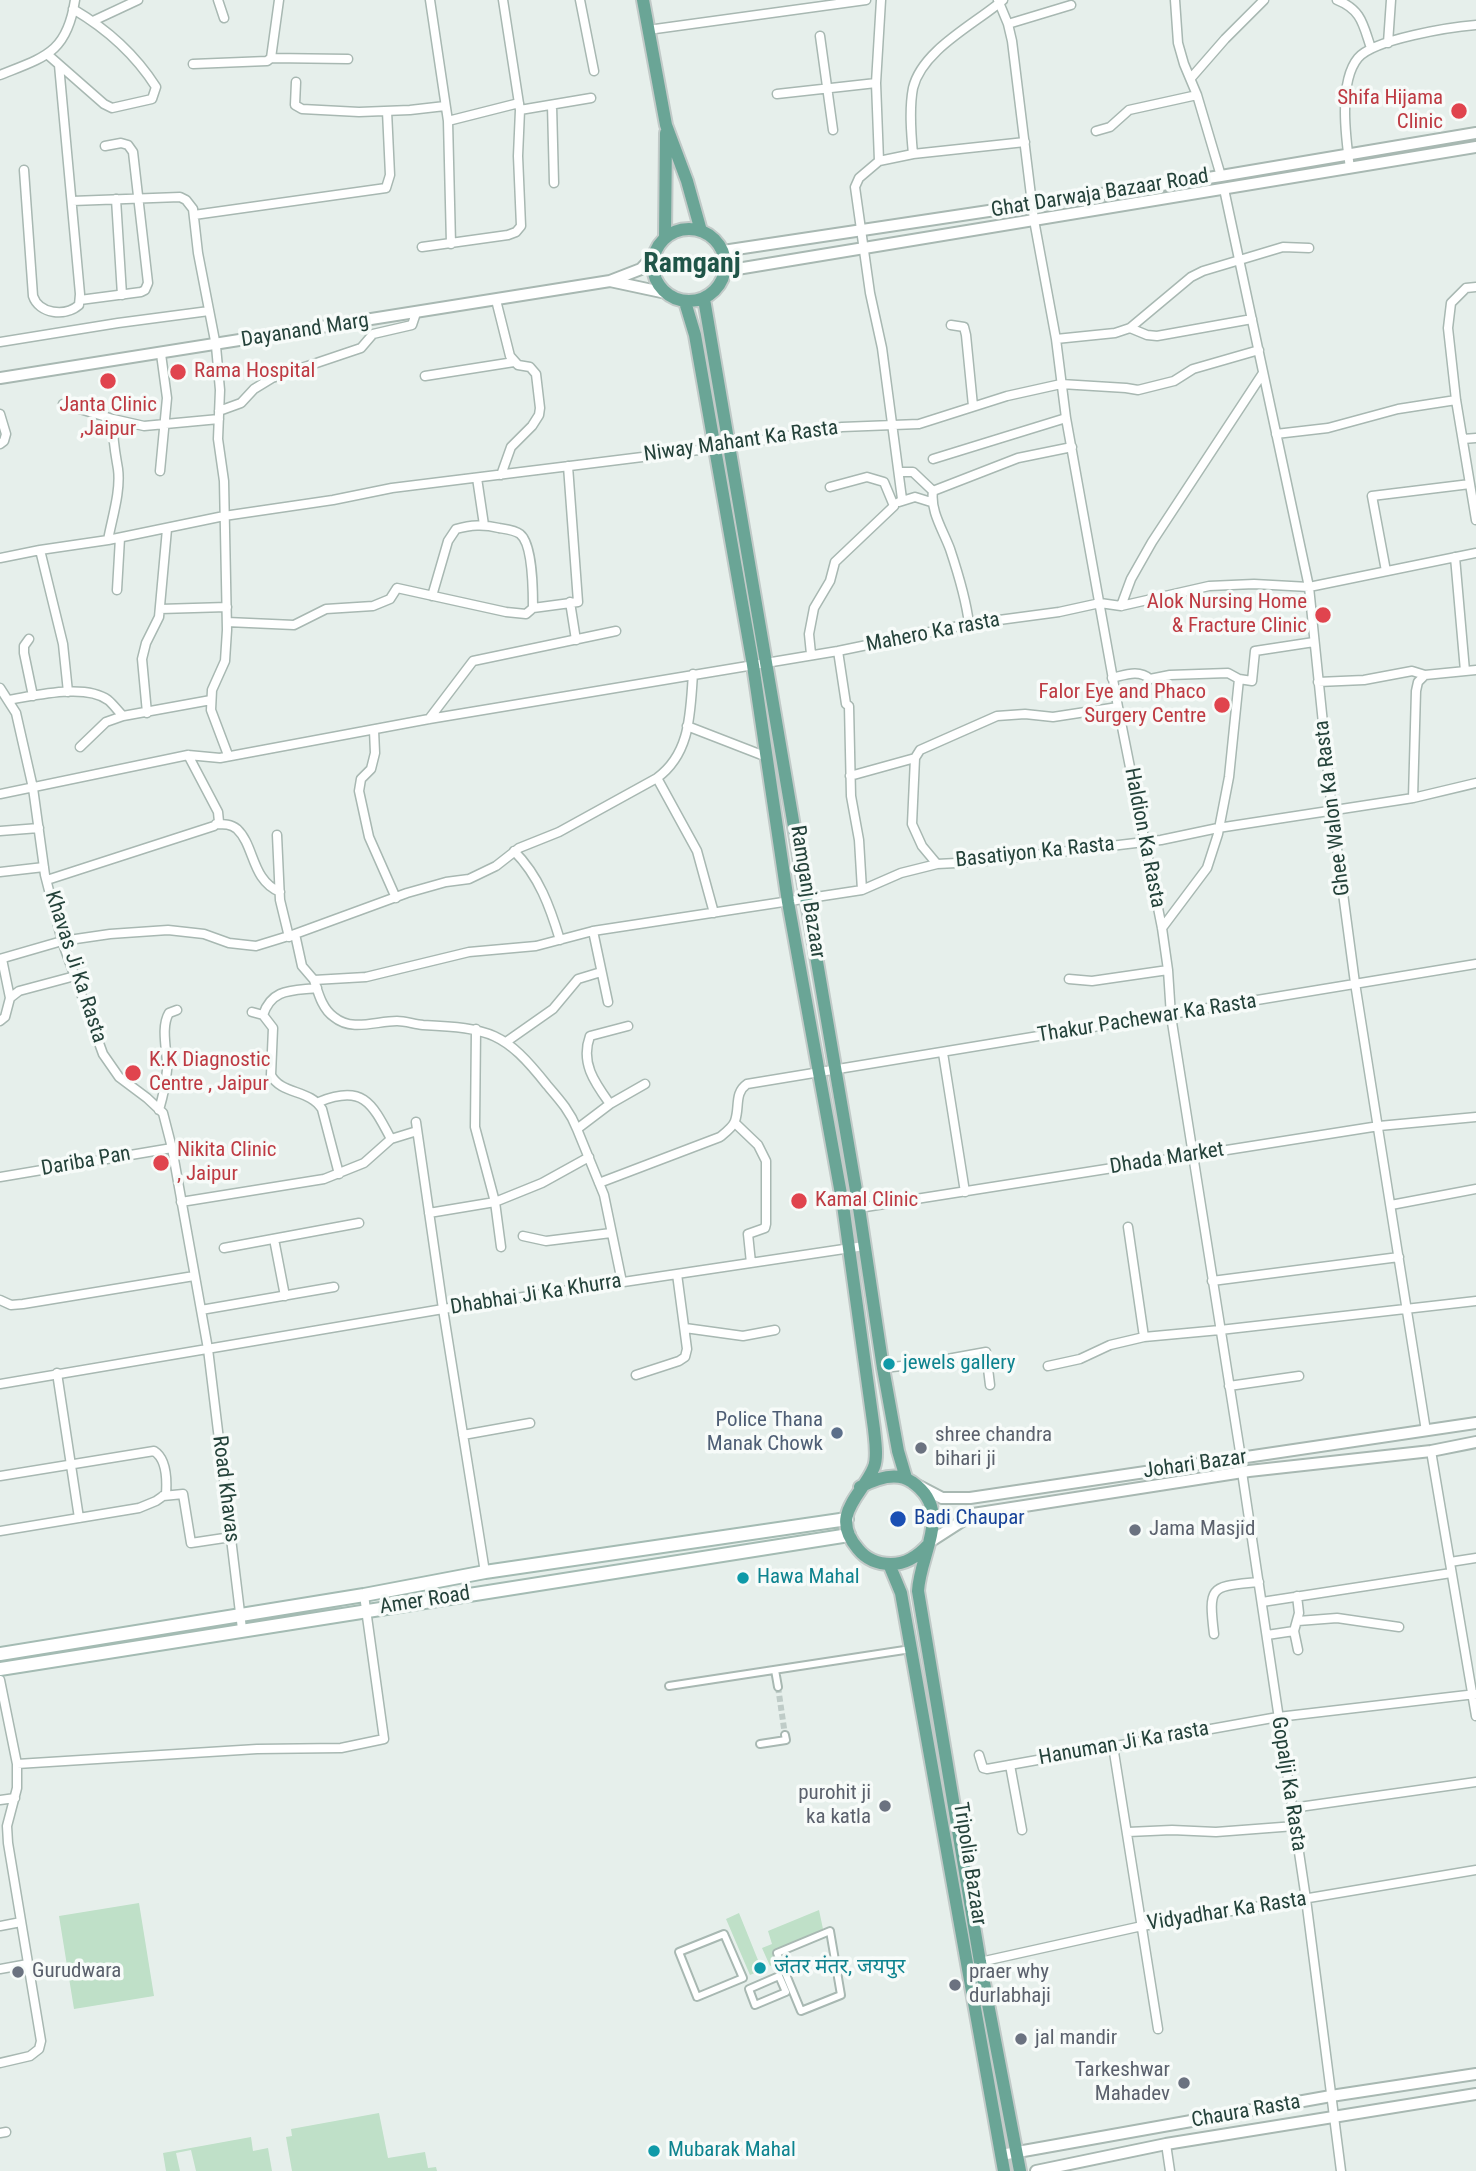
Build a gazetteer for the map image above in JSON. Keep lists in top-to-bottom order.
{
  "streets": {
    "main road": ["Ramganj Bazaar", "Amer Road", "Tripolia Bazaar"],
    "street": [
      "Ghat Darwaja Bazaar Road",
      "Dayanand Marg",
      "Niway Mahant Ka Rasta",
      "Mahero Ka rasta",
      "Ghee Walon Ka Rasta",
      "Haldion Ka Rasta",
      "Basatiyon Ka Rasta",
      "Khavas Ji Ka Rasta",
      "Thakur Pachewar Ka Rasta",
      "Dhada Market",
      "Dariba Pan",
      "Dhabhai Ji Ka Khurra",
      "Johari Bazar",
      "Road Khavas",
      "Hanuman Ji Ka rasta",
      "Gopalji Ka Rasta",
      "Vidyadhar Ka Rasta",
      "Chaura Rasta"
    ]
  },
  "crossings": [
    ["Ghat Darwaja Bazaar Road", "Haldion Ka Rasta"],
    ["Ghat Darwaja Bazaar Road", "Ramganj Bazaar"],
    ["Niway Mahant Ka Rasta", "Ghee Walon Ka Rasta"],
    ["Niway Mahant Ka Rasta", "Haldion Ka Rasta"],
    ["Niway Mahant Ka Rasta", "Ramganj Bazaar"],
    ["Mahero Ka rasta", "Haldion Ka Rasta"],
    ["Mahero Ka rasta", "Ramganj Bazaar"],
    ["Mahero Ka rasta", "Khavas Ji Ka Rasta"],
    ["Ghee Walon Ka Rasta", "Basatiyon Ka Rasta"],
    ["Ghee Walon Ka Rasta", "Thakur Pachewar Ka Rasta"],
    ["Ghee Walon Ka Rasta", "Dhada Market"],
    ["Ghee Walon Ka Rasta", "Johari Bazar"],
    ["Haldion Ka Rasta", "Basatiyon Ka Rasta"],
    ["Haldion Ka Rasta", "Thakur Pachewar Ka Rasta"],
    ["Haldion Ka Rasta", "Dhada Market"],
    ["Haldion Ka Rasta", "Johari Bazar"],
    ["Basatiyon Ka Rasta", "Ramganj Bazaar"],
    ["Ramganj Bazaar", "Thakur Pachewar Ka Rasta"],
    ["Ramganj Bazaar", "Dhada Market"],
    ["Ramganj Bazaar", "Dhabhai Ji Ka Khurra"],
    ["Ramganj Bazaar", "Johari Bazar"],
    ["Ramganj Bazaar", "Amer Road"],
    ["Ramganj Bazaar", "Tripolia Bazaar"],
    ["Khavas Ji Ka Rasta", "Dariba Pan"],
    ["Khavas Ji Ka Rasta", "Dhabhai Ji Ka Khurra"],
    ["Khavas Ji Ka Rasta", "Road Khavas"],
    ["Dhabhai Ji Ka Khurra", "Road Khavas"],
    ["Johari Bazar", "Amer Road"],
    ["Johari Bazar", "Gopalji Ka Rasta"],
    ["Johari Bazar", "Tripolia Bazaar"],
    ["Road Khavas", "Amer Road"],
    ["Amer Road", "Tripolia Bazaar"],
    ["Hanuman Ji Ka rasta", "Gopalji Ka Rasta"],
    ["Gopalji Ka Rasta", "Vidyadhar Ka Rasta"],
    ["Gopalji Ka Rasta", "Chaura Rasta"],
    ["Tripolia Bazaar", "Vidyadhar Ka Rasta"],
    ["Tripolia Bazaar", "Chaura Rasta"]
  ],
  "districts": ["Ramganj"],
  "places": [
    "Shifa Hijama Clinic",
    "Rama Hospital",
    "Janta Clinic ,Jaipur",
    "Alok Nursing Home & Fracture Clinic",
    "Falor Eye and Phaco Surgery Centre",
    "K.K Diagnostic Centre , Jaipur",
    "Nikita Clinic , Jaipur",
    "Kamal Clinic",
    "jewels gallery",
    "Police Thana Manak Chowk",
    "shree chandra bihari ji",
    "Badi Chaupar",
    "Jama Masjid",
    "Hawa Mahal",
    "purohit ji ka katla",
    "जंतर मंतर, जयपुर",
    "Gurudwara",
    "praer why durlabhaji",
    "jal mandir",
    "Tarkeshwar Mahadev",
    "Mubarak Mahal"
  ]
}
